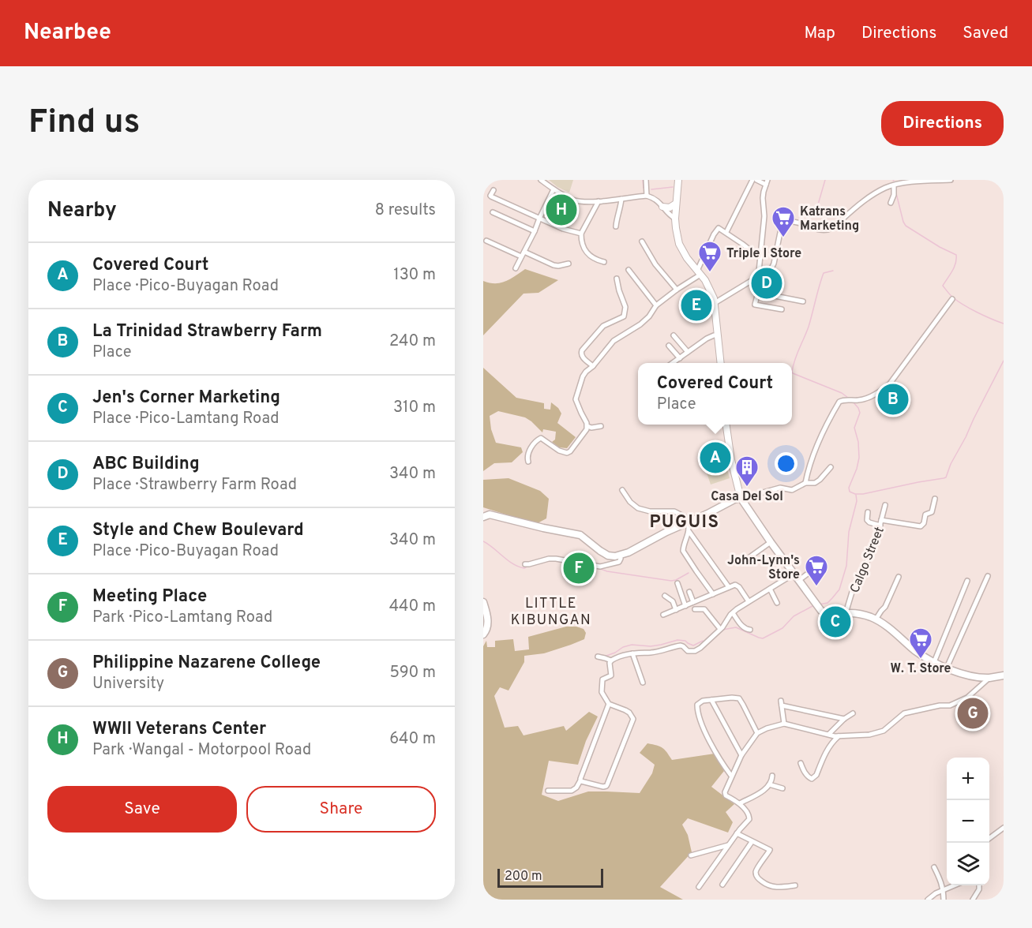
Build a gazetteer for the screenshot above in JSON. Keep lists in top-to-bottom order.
{
  "streets": {
    "street": ["Calgo Street"]
  },
  "districts": ["PUGUIS", "LITTLE KIBUNGAN"],
  "places": {
    "supermarket": [
      "Katrans Marketing",
      "Triple I Store",
      "John-Lynn's Store",
      "W. T. Store"
    ],
    "building": ["Casa Del Sol"]
  },
  "scale_bar": "200 m",
  "page": {
    "header": "Nearbee",
    "nav": ["Map", "Directions", "Saved"],
    "buttons": [
      "Directions",
      ["Save", "Share"]
    ],
    "title": "Find us",
    "heading": ["Nearby", "8 results"],
    "pins": [
      "H",
      "D",
      "E",
      "B",
      "A",
      "F",
      "C",
      "G"
    ],
    "list": [
      {
        "mark": "A",
        "name": "Covered Court",
        "note": "Place · Pico-Buyagan Road",
        "value": "130 m"
      },
      {
        "mark": "B",
        "name": "La Trinidad Strawberry Farm",
        "note": "Place",
        "value": "240 m"
      },
      {
        "mark": "C",
        "name": "Jen's Corner Marketing",
        "note": "Place · Pico-Lamtang Road",
        "value": "310 m"
      },
      {
        "mark": "D",
        "name": "ABC Building",
        "note": "Place · Strawberry Farm Road",
        "value": "340 m"
      },
      {
        "mark": "E",
        "name": "Style and Chew Boulevard",
        "note": "Place · Pico-Buyagan Road",
        "value": "340 m"
      },
      {
        "mark": "F",
        "name": "Meeting Place",
        "note": "Park · Pico-Lamtang Road",
        "value": "440 m"
      },
      {
        "mark": "G",
        "name": "Philippine Nazarene College",
        "note": "University",
        "value": "590 m"
      },
      {
        "mark": "H",
        "name": "WWII Veterans Center",
        "note": "Park · Wangal - Motorpool Road",
        "value": "640 m"
      }
    ],
    "popup": ["Covered Court", "Place"],
    "map_buttons": ["+", "−"],
    "scale": "200 m"
  }
}
